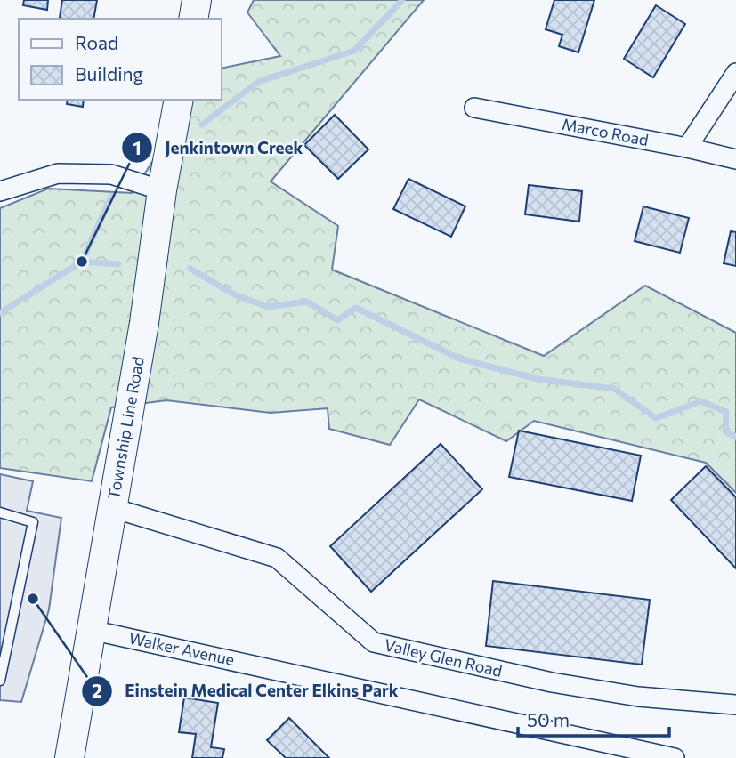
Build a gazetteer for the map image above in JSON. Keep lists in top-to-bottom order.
{
  "streets": {
    "main road": ["Township Line Road"],
    "street": ["Marco Road", "Walker Avenue", "Valley Glen Road"]
  },
  "crossings": [
    ["Township Line Road", "Walker Avenue"],
    ["Township Line Road", "Valley Glen Road"]
  ],
  "places": ["Jenkintown Creek", "Einstein Medical Center Elkins Park"],
  "legend": ["Road", "Building"],
  "scale_bar": "50 m"
}
